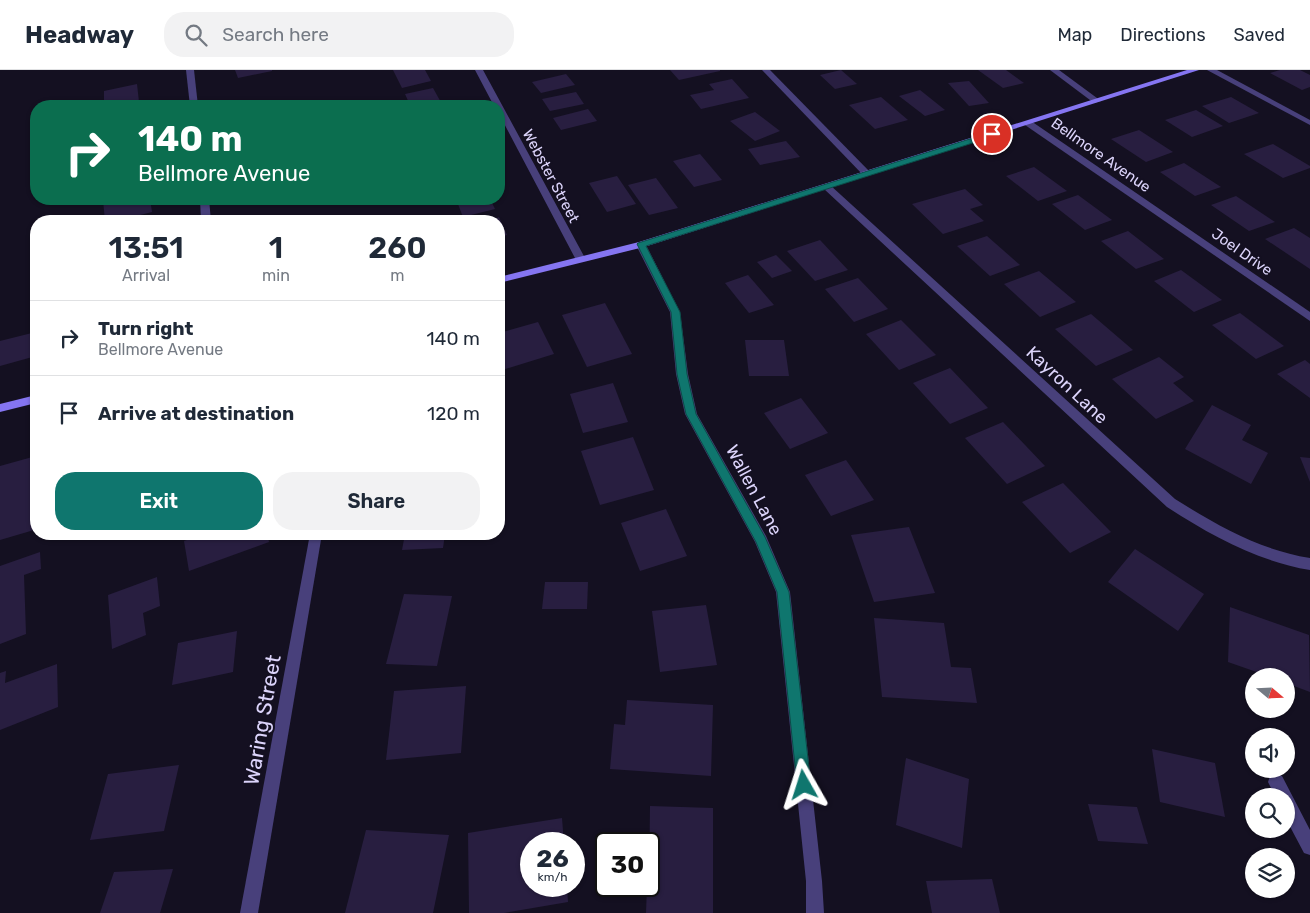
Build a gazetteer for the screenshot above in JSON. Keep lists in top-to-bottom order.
{
  "streets": {
    "main road": ["Bellmore Avenue"],
    "street": [
      "Webster Street",
      "Joel Drive",
      "Kayron Lane",
      "Wallen Lane",
      "Waring Street"
    ]
  },
  "crossings": [
    ["Bellmore Avenue", "Webster Street"],
    ["Bellmore Avenue", "Joel Drive"],
    ["Bellmore Avenue", "Kayron Lane"],
    ["Bellmore Avenue", "Wallen Lane"]
  ],
  "north": "right",
  "page": {
    "header": "Headway",
    "search": "Search here",
    "nav": ["Map", "Directions", "Saved"],
    "turn": ["140 m", "Bellmore Avenue"],
    "eta": [
      "13:51",
      "Arrival",
      "1",
      "min",
      "260",
      "m"
    ],
    "list": [
      {
        "name": "Turn right",
        "note": "Bellmore Avenue",
        "value": "140 m"
      },
      {
        "name": "Arrive at destination",
        "value": "120 m"
      }
    ],
    "buttons": ["Exit", "Share"],
    "speed": "26 km/h",
    "limit": "30"
  }
}
